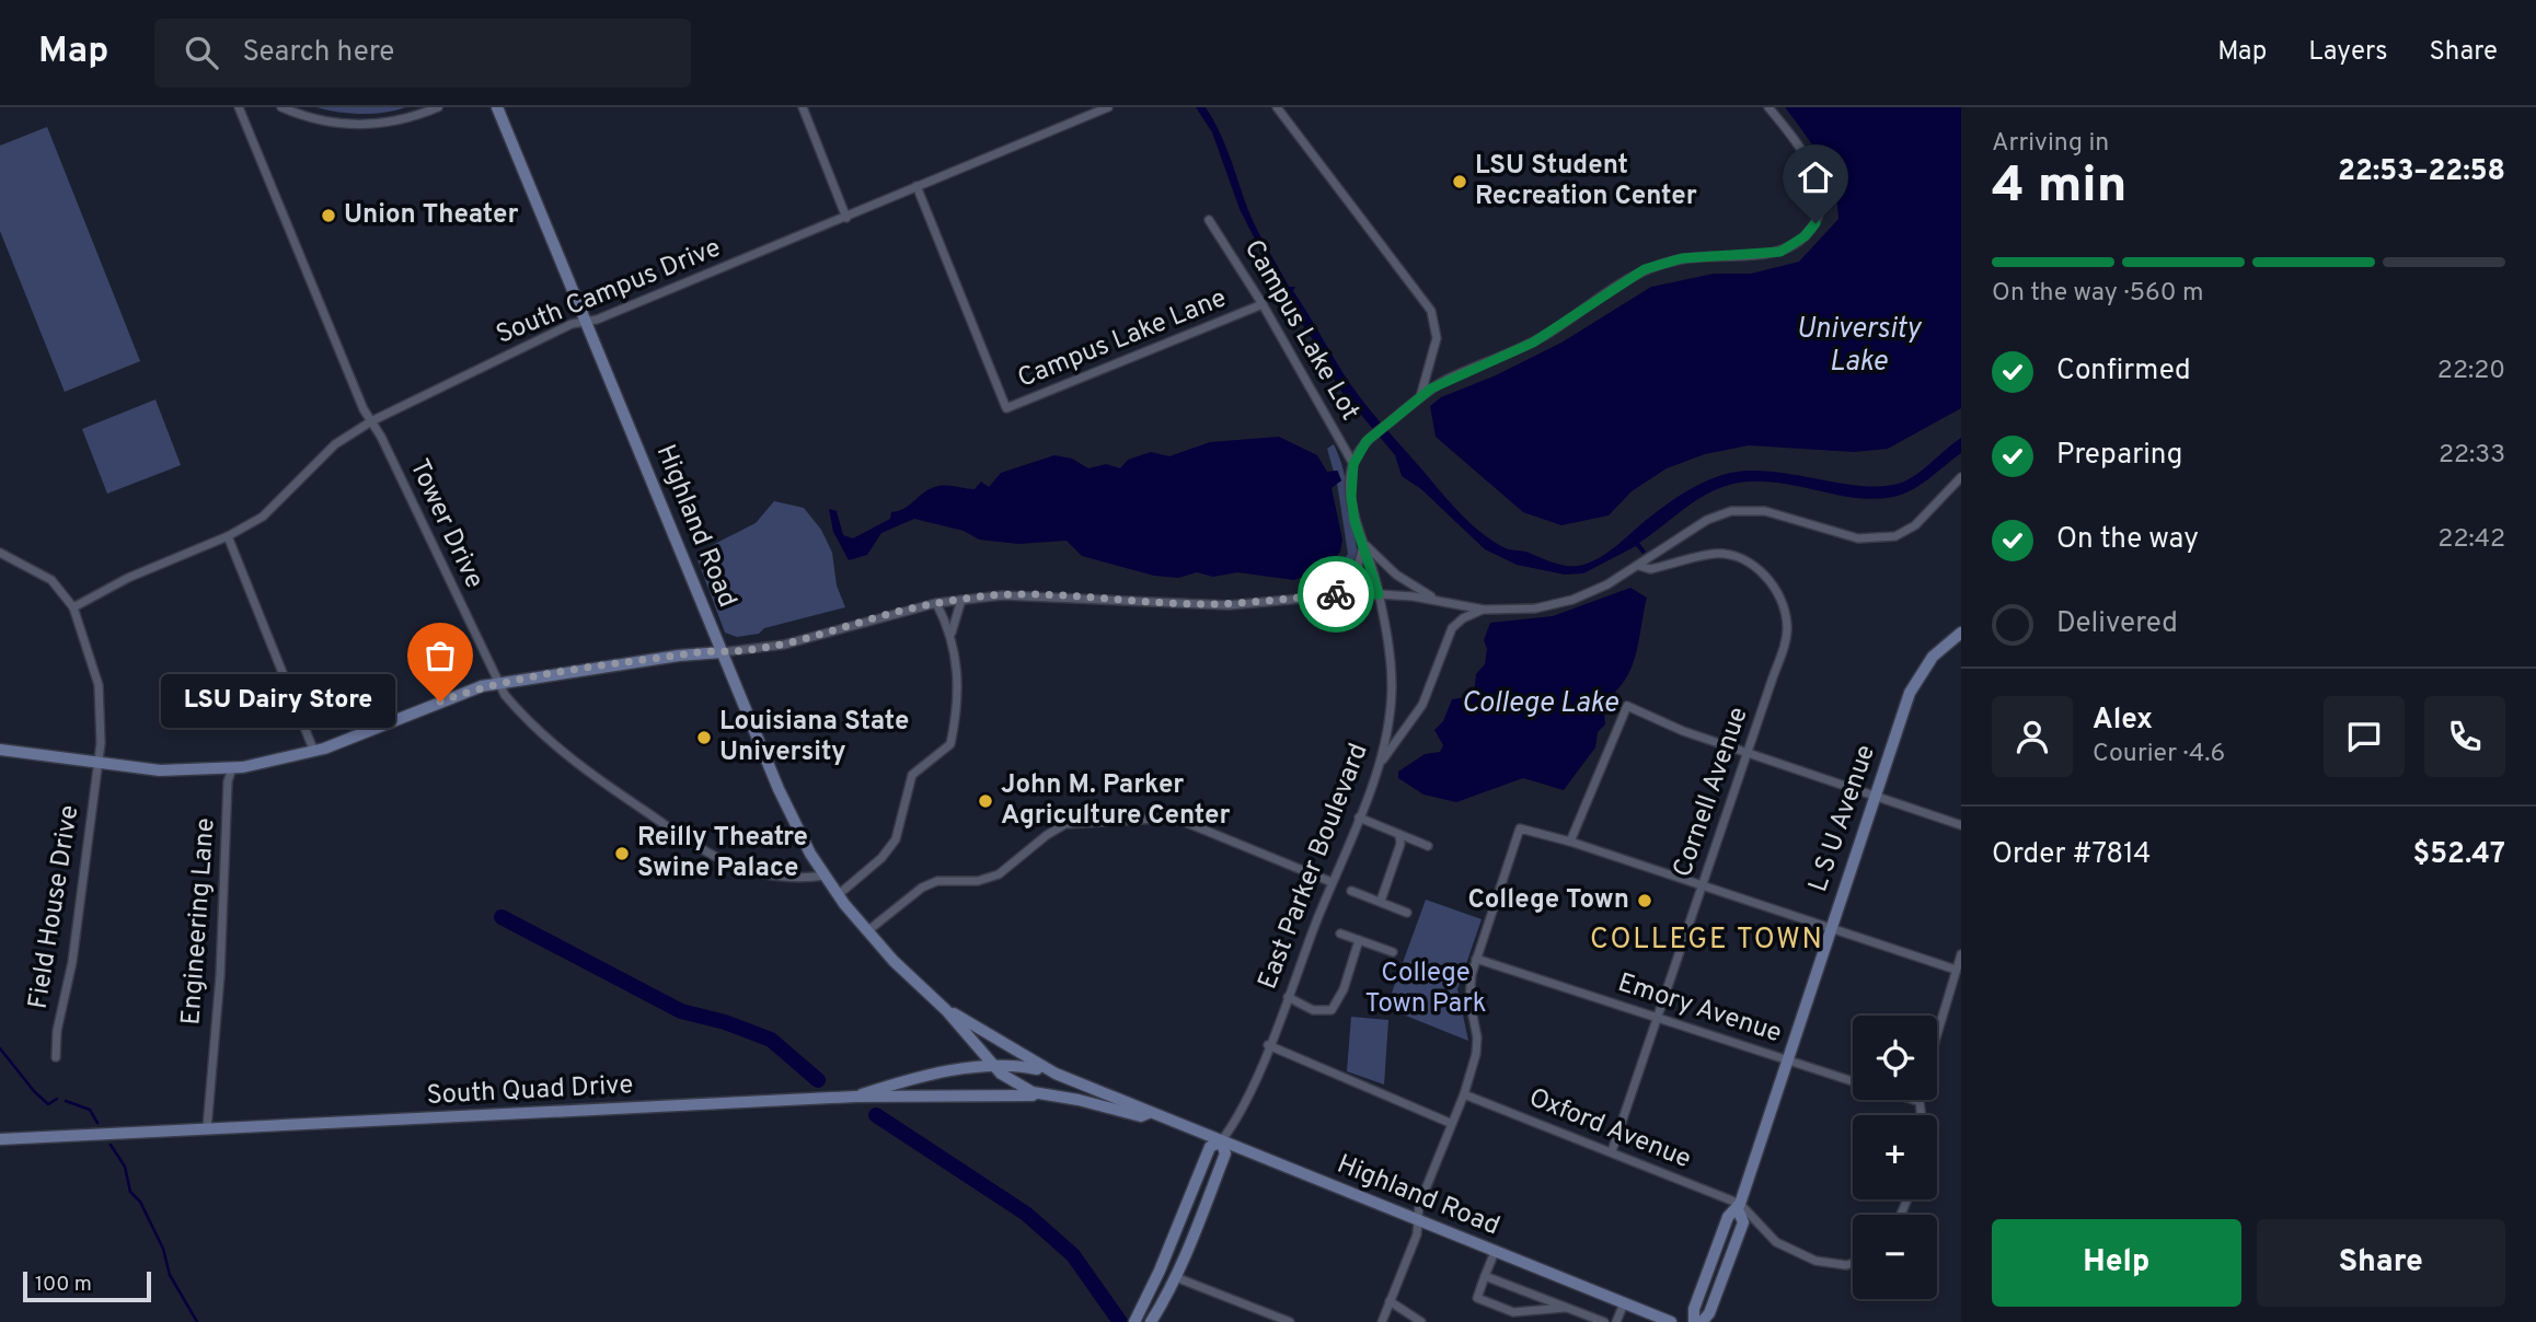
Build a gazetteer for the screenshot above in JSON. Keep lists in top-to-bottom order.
{
  "streets": {
    "street": [
      "South Campus Drive",
      "Campus Lake Lot",
      "Campus Lake Lane",
      "Tower Drive",
      "Highland Road",
      "Cornell Avenue",
      "L S U Avenue",
      "East Parker Boulevard",
      "Field House Drive",
      "Engineering Lane",
      "Emory Avenue",
      "South Quad Drive",
      "Oxford Avenue"
    ]
  },
  "crossings": [
    ["South Campus Drive", "Campus Lake Lane"],
    ["South Campus Drive", "Tower Drive"],
    ["South Campus Drive", "Highland Road"],
    ["South Campus Drive", "Field House Drive"],
    ["Campus Lake Lot", "Campus Lake Lane"],
    ["Campus Lake Lot", "East Parker Boulevard"],
    ["Tower Drive", "Highland Road"],
    ["Highland Road", "East Parker Boulevard"],
    ["Highland Road", "South Quad Drive"],
    ["Cornell Avenue", "Emory Avenue"],
    ["Cornell Avenue", "Oxford Avenue"],
    ["L S U Avenue", "Emory Avenue"],
    ["L S U Avenue", "Oxford Avenue"],
    ["Engineering Lane", "South Quad Drive"]
  ],
  "districts": ["COLLEGE TOWN"],
  "water": ["University Lake", "College Lake"],
  "parks": ["College Town Park"],
  "places": [
    "LSU Student Recreation Center",
    "Union Theater",
    "LSU Dairy Store",
    "Louisiana State University",
    "John M. Parker Agriculture Center",
    "Reilly Theatre Swine Palace",
    "College Town"
  ],
  "scale_bar": "100 m",
  "page": {
    "header": "Map",
    "search": "Search here",
    "nav": ["Map", "Layers", "Share"],
    "heading": ["4 min", "Arriving in", "22:53–22:58"],
    "panel": [
      "Alex",
      "Courier · 4.6",
      "Order #7814",
      "$52.47"
    ],
    "bar": "On the way · 560 m",
    "list": [
      ["Confirmed", "22:20"],
      ["Preparing", "22:33"],
      ["On the way", "22:42"],
      "Delivered"
    ],
    "bubble": "LSU Dairy Store",
    "map_buttons": ["+", "−"],
    "buttons": ["Help", "Share"],
    "scale": "100 m"
  }
}
